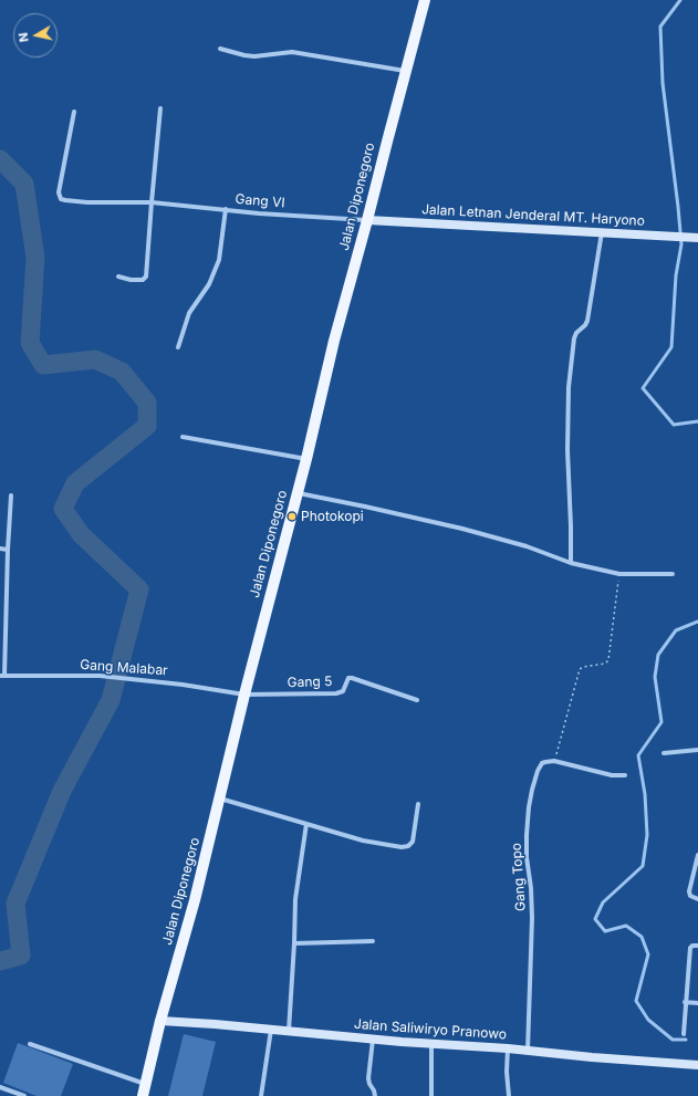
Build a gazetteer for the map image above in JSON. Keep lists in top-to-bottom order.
{
  "streets": {
    "main road": ["Jalan Diponegoro"],
    "street": [
      "Gang VI",
      "Jalan Letnan Jenderal MT. Haryono",
      "Gang Malabar",
      "Gang 5",
      "Gang Topo",
      "Jalan Saliwiryo Pranowo"
    ]
  },
  "crossings": [
    ["Jalan Diponegoro", "Gang VI"],
    ["Jalan Diponegoro", "Jalan Letnan Jenderal MT. Haryono"],
    ["Jalan Diponegoro", "Gang Malabar"],
    ["Jalan Diponegoro", "Gang 5"],
    ["Jalan Diponegoro", "Jalan Saliwiryo Pranowo"],
    ["Gang VI", "Jalan Letnan Jenderal MT. Haryono"],
    ["Gang Malabar", "Gang 5"],
    ["Gang Topo", "Jalan Saliwiryo Pranowo"]
  ],
  "places": ["Photokopi"],
  "north": "left"
}
